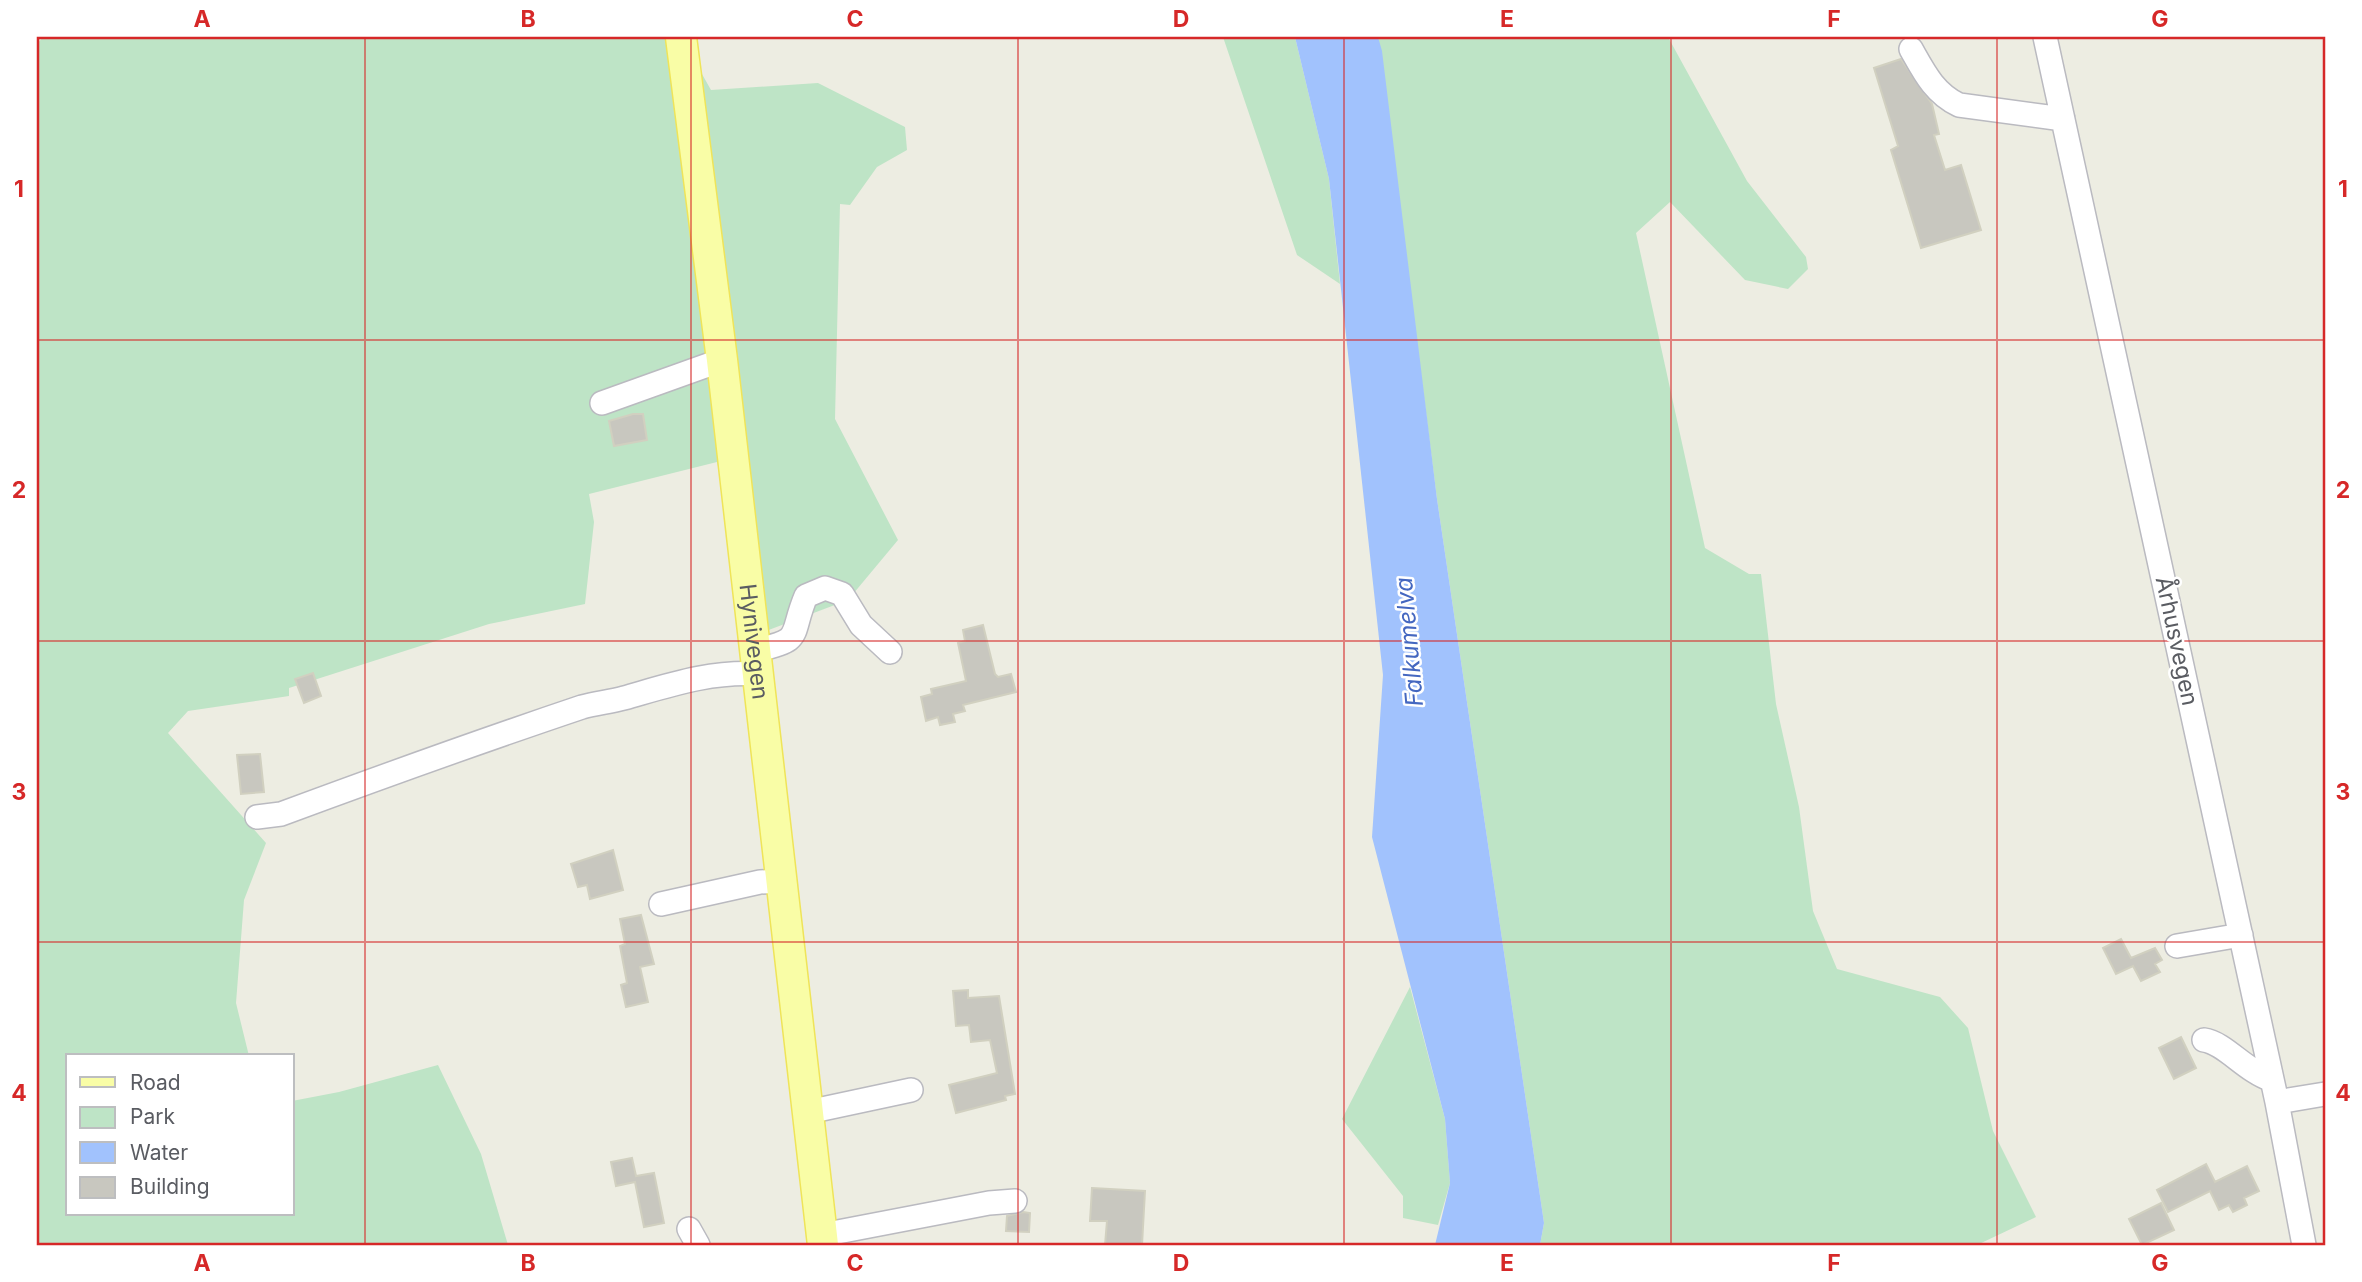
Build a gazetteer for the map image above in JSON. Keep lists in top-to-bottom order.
{
  "streets": {
    "main road": ["Hynivegen"],
    "street": ["Århusvegen"]
  },
  "water": ["Falkumelva"],
  "legend": [
    "Road",
    "Park",
    "Water",
    "Building"
  ],
  "grid": {
    "columns": [
      "A",
      "B",
      "C",
      "D",
      "E",
      "F",
      "G"
    ],
    "rows": [
      "1",
      "2",
      "3",
      "4"
    ]
  }
}
